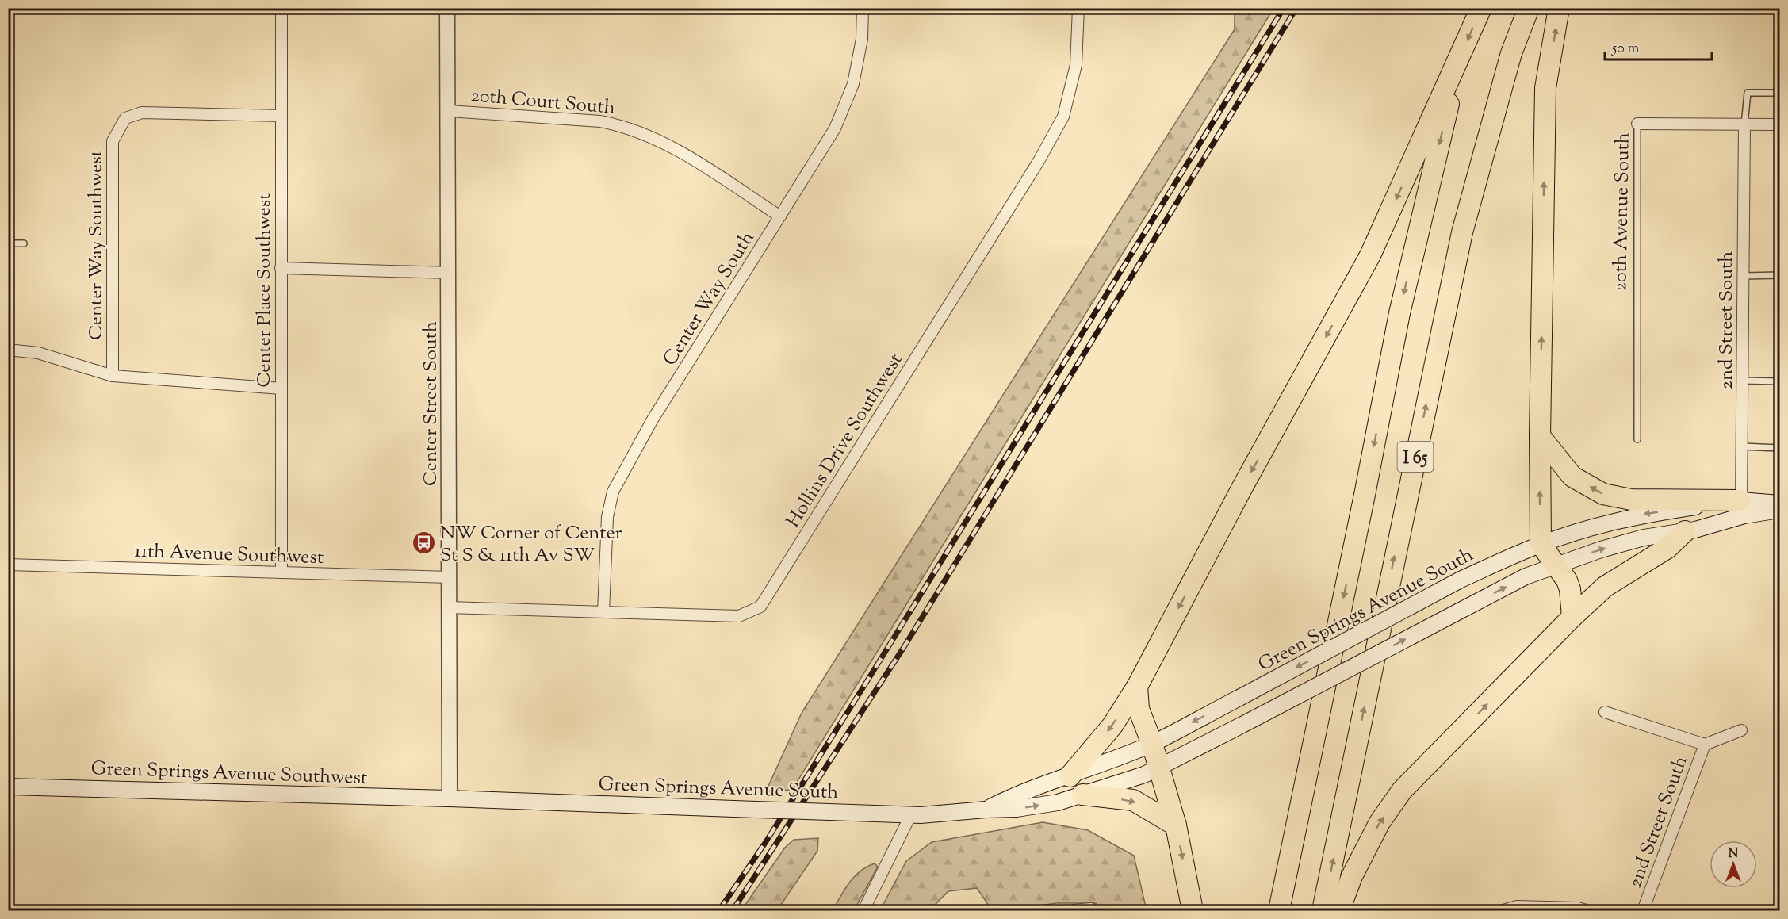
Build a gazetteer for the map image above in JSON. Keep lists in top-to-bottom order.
{
  "streets": {
    "highway": ["I 65"],
    "main road": ["Green Springs Avenue South", "Green Springs Avenue Southwest"],
    "street": [
      "20th Court South",
      "20th Avenue South",
      "Center Way Southwest",
      "Center Place Southwest",
      "Center Way South",
      "2nd Street South",
      "Center Street South",
      "Hollins Drive Southwest",
      "11th Avenue Southwest"
    ]
  },
  "crossings": [
    ["20th Court South", "Center Way South"],
    ["20th Court South", "Center Street South"],
    ["20th Avenue South", "2nd Street South"],
    ["Center Way Southwest", "Center Place Southwest"],
    ["Center Place Southwest", "11th Avenue Southwest"],
    ["Center Way South", "Hollins Drive Southwest"],
    ["2nd Street South", "Green Springs Avenue South"],
    ["Center Street South", "Hollins Drive Southwest"],
    ["Center Street South", "11th Avenue Southwest"],
    ["Center Street South", "Green Springs Avenue South"],
    ["Center Street South", "Green Springs Avenue Southwest"],
    ["Green Springs Avenue South", "Green Springs Avenue Southwest"]
  ],
  "places": {
    "bus stop": ["NW Corner of Center St S & 11th Av SW"]
  },
  "scale_bar": "50 m",
  "north": "top"
}
